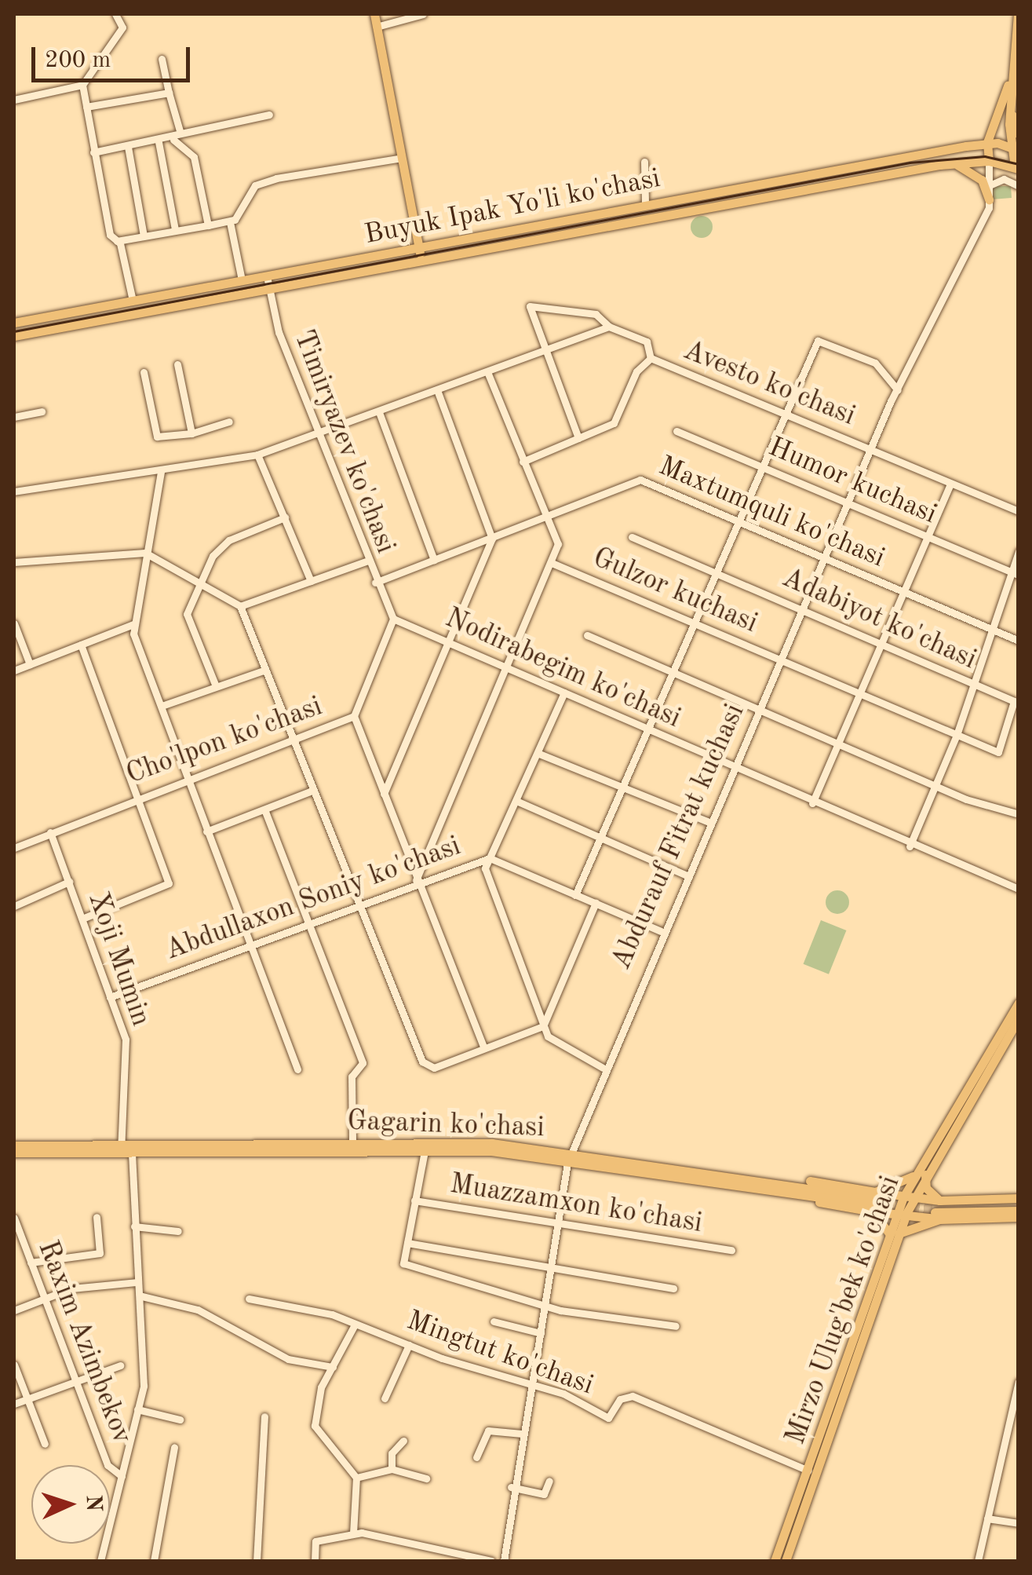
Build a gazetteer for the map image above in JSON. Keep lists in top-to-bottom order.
{
  "streets": {
    "main road": ["Buyuk Ipak Yo'li ko'chasi", "Gagarin ko'chasi", "Mirzo Ulug'bek ko'chasi"],
    "street": [
      "Avesto ko'chasi",
      "Timiryazev ko'chasi",
      "Humor kuchasi",
      "Maxtumquli ko'chasi",
      "Gulzor kuchasi",
      "Adabiyot ko'chasi",
      "Nodirabegim ko'chasi",
      "Cho'lpon ko'chasi",
      "Abdurauf Fitrat kuchasi",
      "Abdullaxon Soniy ko'chasi",
      "Xoji Mumin",
      "Muazzamxon ko'chasi",
      "Raxim Azimbekov",
      "Mingtut ko'chasi"
    ]
  },
  "crossings": [
    ["Buyuk Ipak Yo'li ko'chasi", "Timiryazev ko'chasi"],
    ["Buyuk Ipak Yo'li ko'chasi", "Abdurauf Fitrat kuchasi"],
    ["Avesto ko'chasi", "Abdurauf Fitrat kuchasi"],
    ["Timiryazev ko'chasi", "Maxtumquli ko'chasi"],
    ["Timiryazev ko'chasi", "Nodirabegim ko'chasi"],
    ["Timiryazev ko'chasi", "Cho'lpon ko'chasi"],
    ["Humor kuchasi", "Abdurauf Fitrat kuchasi"],
    ["Maxtumquli ko'chasi", "Abdurauf Fitrat kuchasi"],
    ["Gulzor kuchasi", "Adabiyot ko'chasi"],
    ["Gulzor kuchasi", "Abdurauf Fitrat kuchasi"],
    ["Adabiyot ko'chasi", "Abdurauf Fitrat kuchasi"],
    ["Nodirabegim ko'chasi", "Cho'lpon ko'chasi"],
    ["Nodirabegim ko'chasi", "Abdurauf Fitrat kuchasi"],
    ["Cho'lpon ko'chasi", "Xoji Mumin"],
    ["Abdurauf Fitrat kuchasi", "Abdullaxon Soniy ko'chasi"],
    ["Abdurauf Fitrat kuchasi", "Gagarin ko'chasi"],
    ["Abdurauf Fitrat kuchasi", "Muazzamxon ko'chasi"],
    ["Abdurauf Fitrat kuchasi", "Mingtut ko'chasi"],
    ["Abdullaxon Soniy ko'chasi", "Xoji Mumin"],
    ["Xoji Mumin", "Gagarin ko'chasi"],
    ["Mirzo Ulug'bek ko'chasi", "Mingtut ko'chasi"]
  ],
  "scale_bar": "200 m",
  "north": "right"
}
